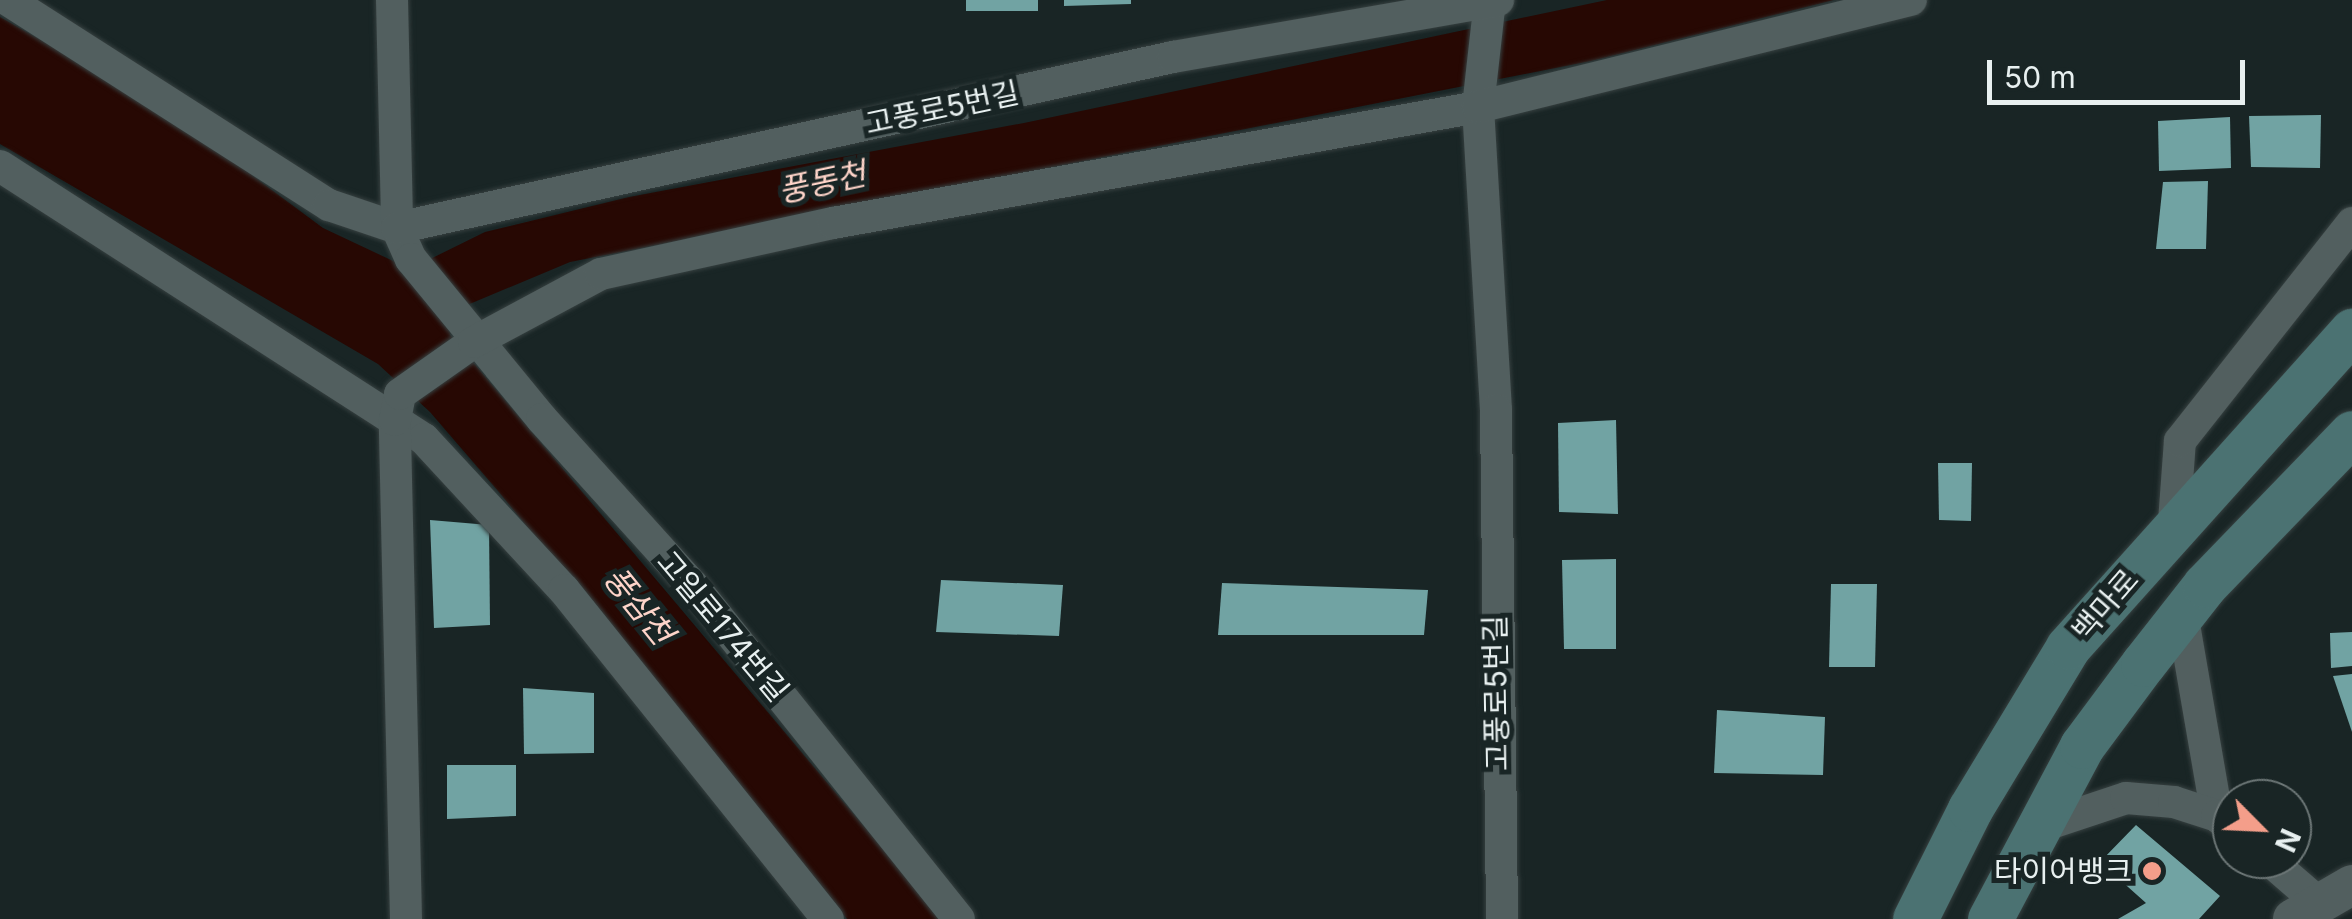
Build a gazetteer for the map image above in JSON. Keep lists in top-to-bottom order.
{
  "streets": {
    "main road": ["백마로"],
    "street": ["고풍로5번길", "고일로174번길"]
  },
  "crossings": [
    ["고풍로5번길", "고일로174번길"]
  ],
  "water": ["풍동천", "풍삼천"],
  "places": ["타이어뱅크"],
  "scale_bar": "50 m",
  "north": "bottom right"
}
